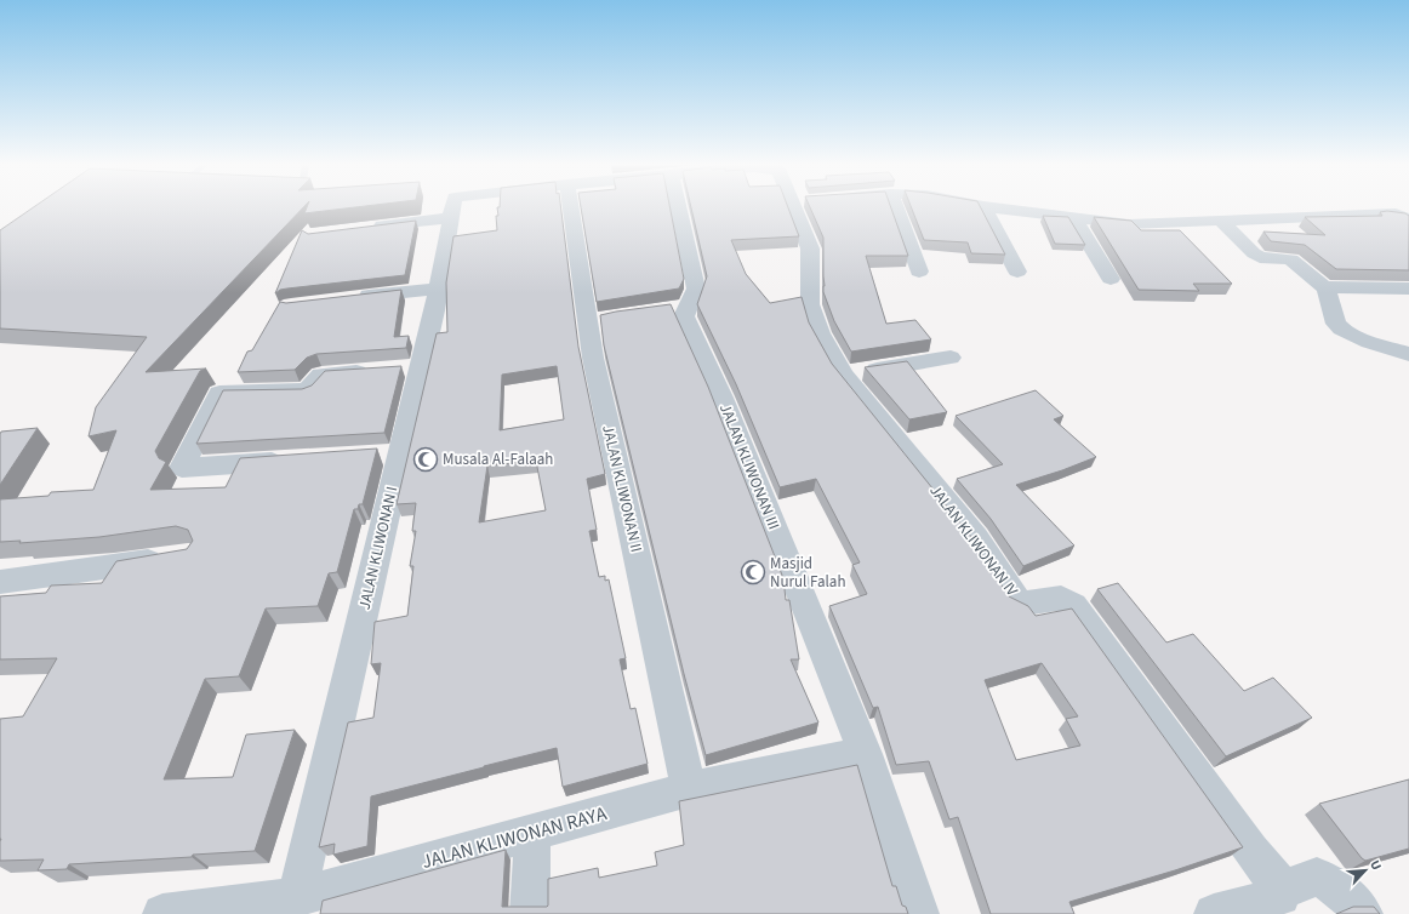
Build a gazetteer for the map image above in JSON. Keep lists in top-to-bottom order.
{
  "streets": {
    "street": [
      "JALAN KLIWONAN III",
      "JALAN KLIWONAN II",
      "JALAN KLIWONAN IV",
      "JALAN KLIWONAN I",
      "JALAN KLIWONAN RAYA"
    ]
  },
  "crossings": [
    ["JALAN KLIWONAN III", "JALAN KLIWONAN RAYA"],
    ["JALAN KLIWONAN II", "JALAN KLIWONAN RAYA"],
    ["JALAN KLIWONAN I", "JALAN KLIWONAN RAYA"]
  ],
  "places": {
    "mosque": ["Musala Al-Falaah", "Masjid Nurul Falah"]
  },
  "north": "top right"
}
